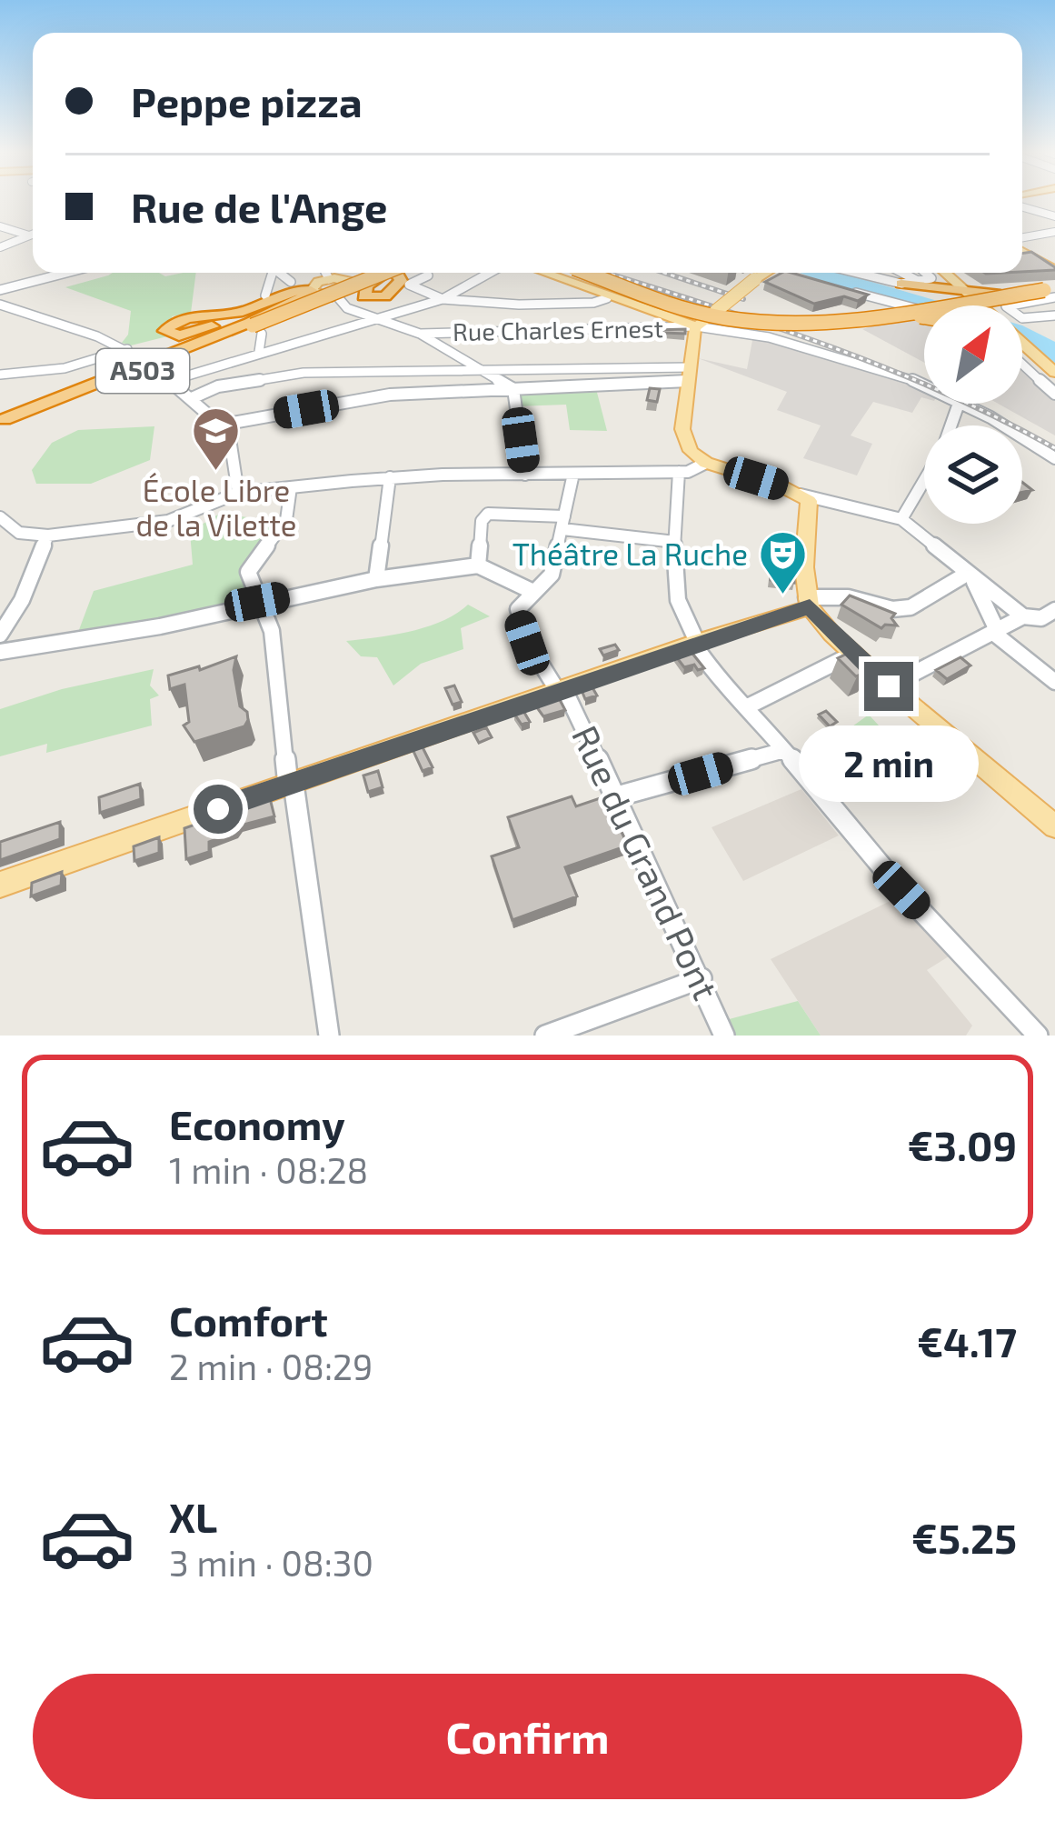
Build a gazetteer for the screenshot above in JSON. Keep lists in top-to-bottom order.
{
  "streets": {
    "highway": ["A503"],
    "street": ["Rue Charles Ernest", "Rue du Grand Pont"]
  },
  "places": {
    "school or university": ["École Libre de la Vilette"],
    "theatre": ["Théâtre La Ruche"]
  },
  "north": "top right",
  "page": {
    "banner": ["Peppe pizza", "Rue de l'Ange"],
    "bubble": "2 min",
    "list": [
      {
        "name": "Economy",
        "note": "1 min · 08:28",
        "value": "€3.09"
      },
      {
        "name": "Comfort",
        "note": "2 min · 08:29",
        "value": "€4.17"
      },
      {
        "name": "XL",
        "note": "3 min · 08:30",
        "value": "€5.25"
      }
    ],
    "buttons": "Confirm"
  }
}
